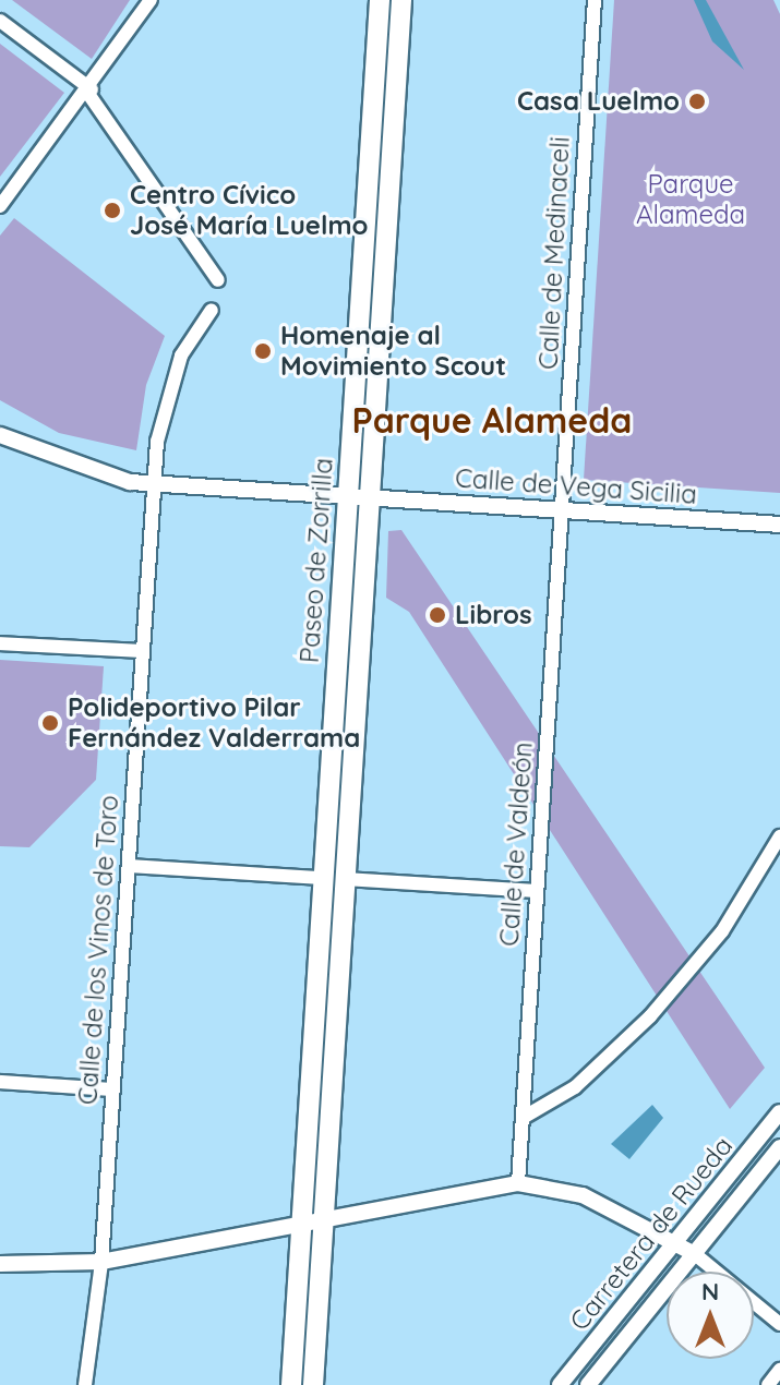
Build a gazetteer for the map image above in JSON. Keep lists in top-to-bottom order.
{
  "streets": {
    "main road": ["Paseo de Zorrilla"],
    "street": [
      "Calle de Medinaceli",
      "Calle de Vega Sicilia",
      "Calle de Valdeón",
      "Calle de los Vinos de Toro",
      "Carretera de Rueda"
    ]
  },
  "crossings": [
    ["Calle de Medinaceli", "Calle de Vega Sicilia"],
    ["Calle de Medinaceli", "Calle de Valdeón"],
    ["Calle de Vega Sicilia", "Paseo de Zorrilla"],
    ["Calle de Vega Sicilia", "Calle de Valdeón"],
    ["Calle de Vega Sicilia", "Calle de los Vinos de Toro"]
  ],
  "districts": ["Parque Alameda"],
  "parks": ["Parque Alameda"],
  "places": [
    "Casa Luelmo",
    "Centro Cívico José María Luelmo",
    "Homenaje al Movimiento Scout",
    "Libros",
    "Polideportivo Pilar Fernández Valderrama"
  ],
  "north": "top"
}
